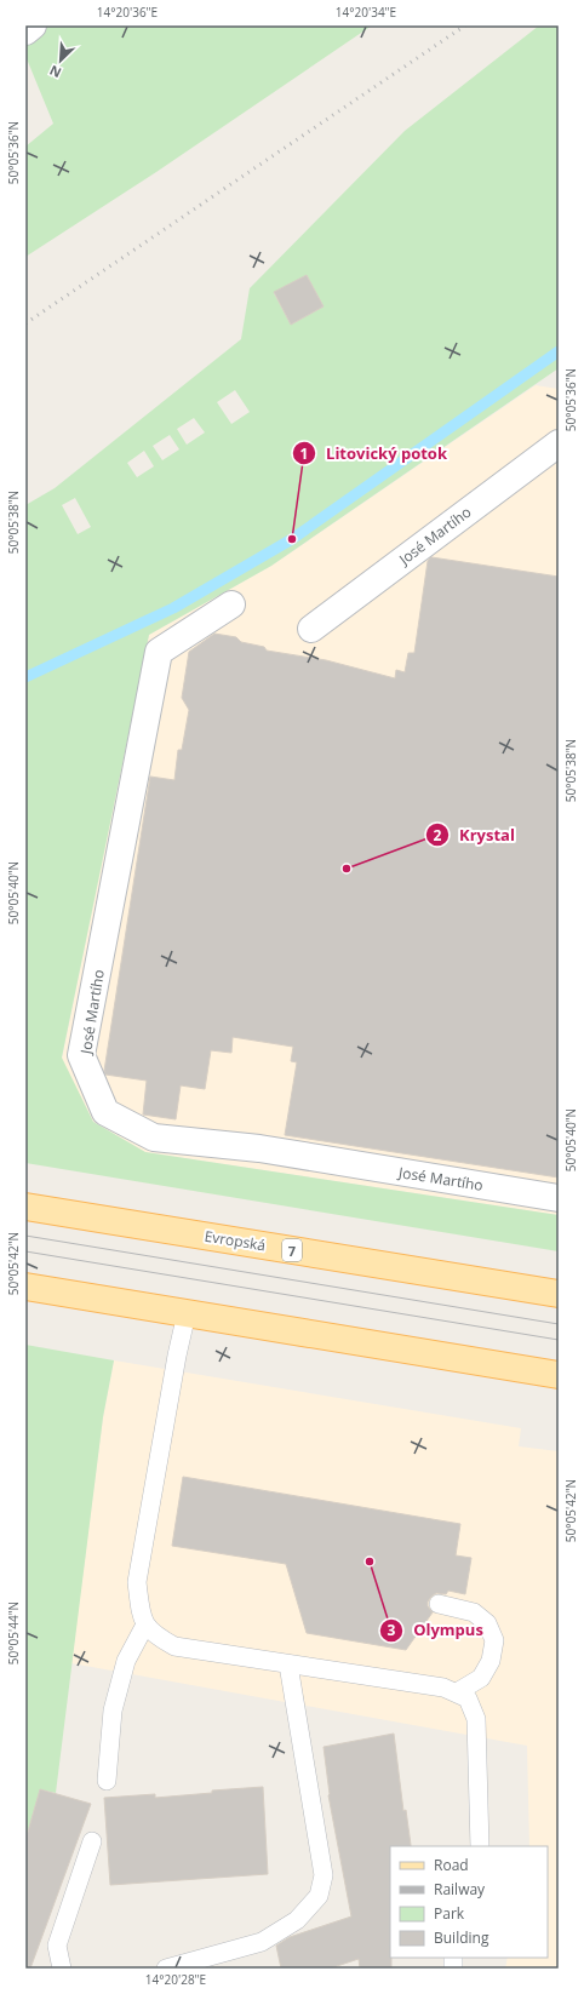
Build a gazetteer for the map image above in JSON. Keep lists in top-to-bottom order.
{
  "streets": {
    "main road": ["Evropská", "7"],
    "street": ["José Martího"]
  },
  "places": ["Litovický potok", "Krystal", "Olympus"],
  "legend": [
    "Road",
    "Railway",
    "Park",
    "Building"
  ],
  "north": "bottom left",
  "coordinates": [
    "14°20'36\"E",
    "14°20'34\"E",
    "50°05'36\"N",
    "50°05'38\"N",
    "50°05'40\"N",
    "50°05'42\"N",
    "50°05'44\"N",
    "14°20'28\"E"
  ]
}
